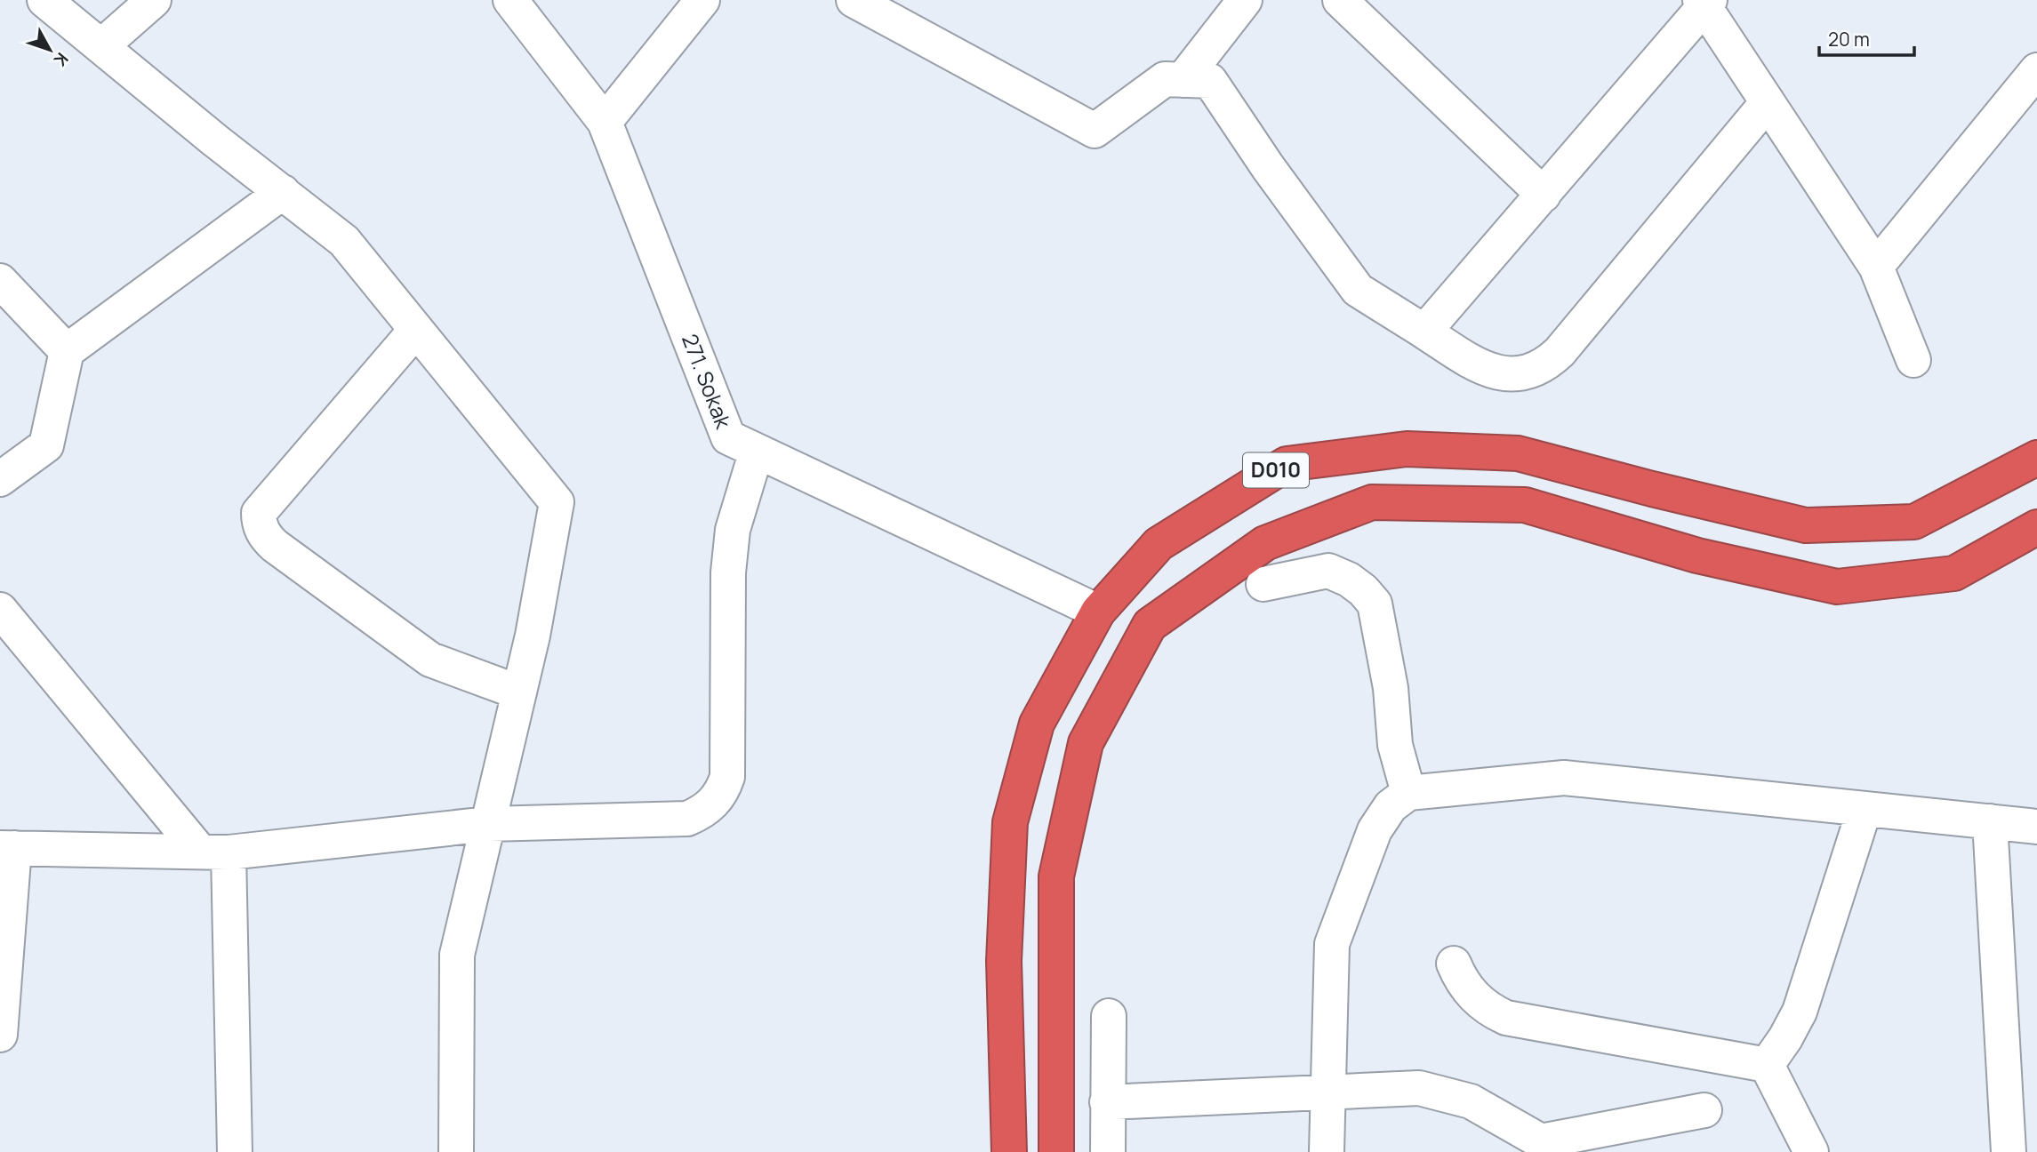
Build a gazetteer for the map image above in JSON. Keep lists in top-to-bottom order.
{
  "streets": {
    "highway": ["D010"],
    "street": ["271. Sokak"]
  },
  "crossings": [
    ["271. Sokak", "D010"]
  ],
  "scale_bar": "20 m",
  "north": "bottom right"
}
